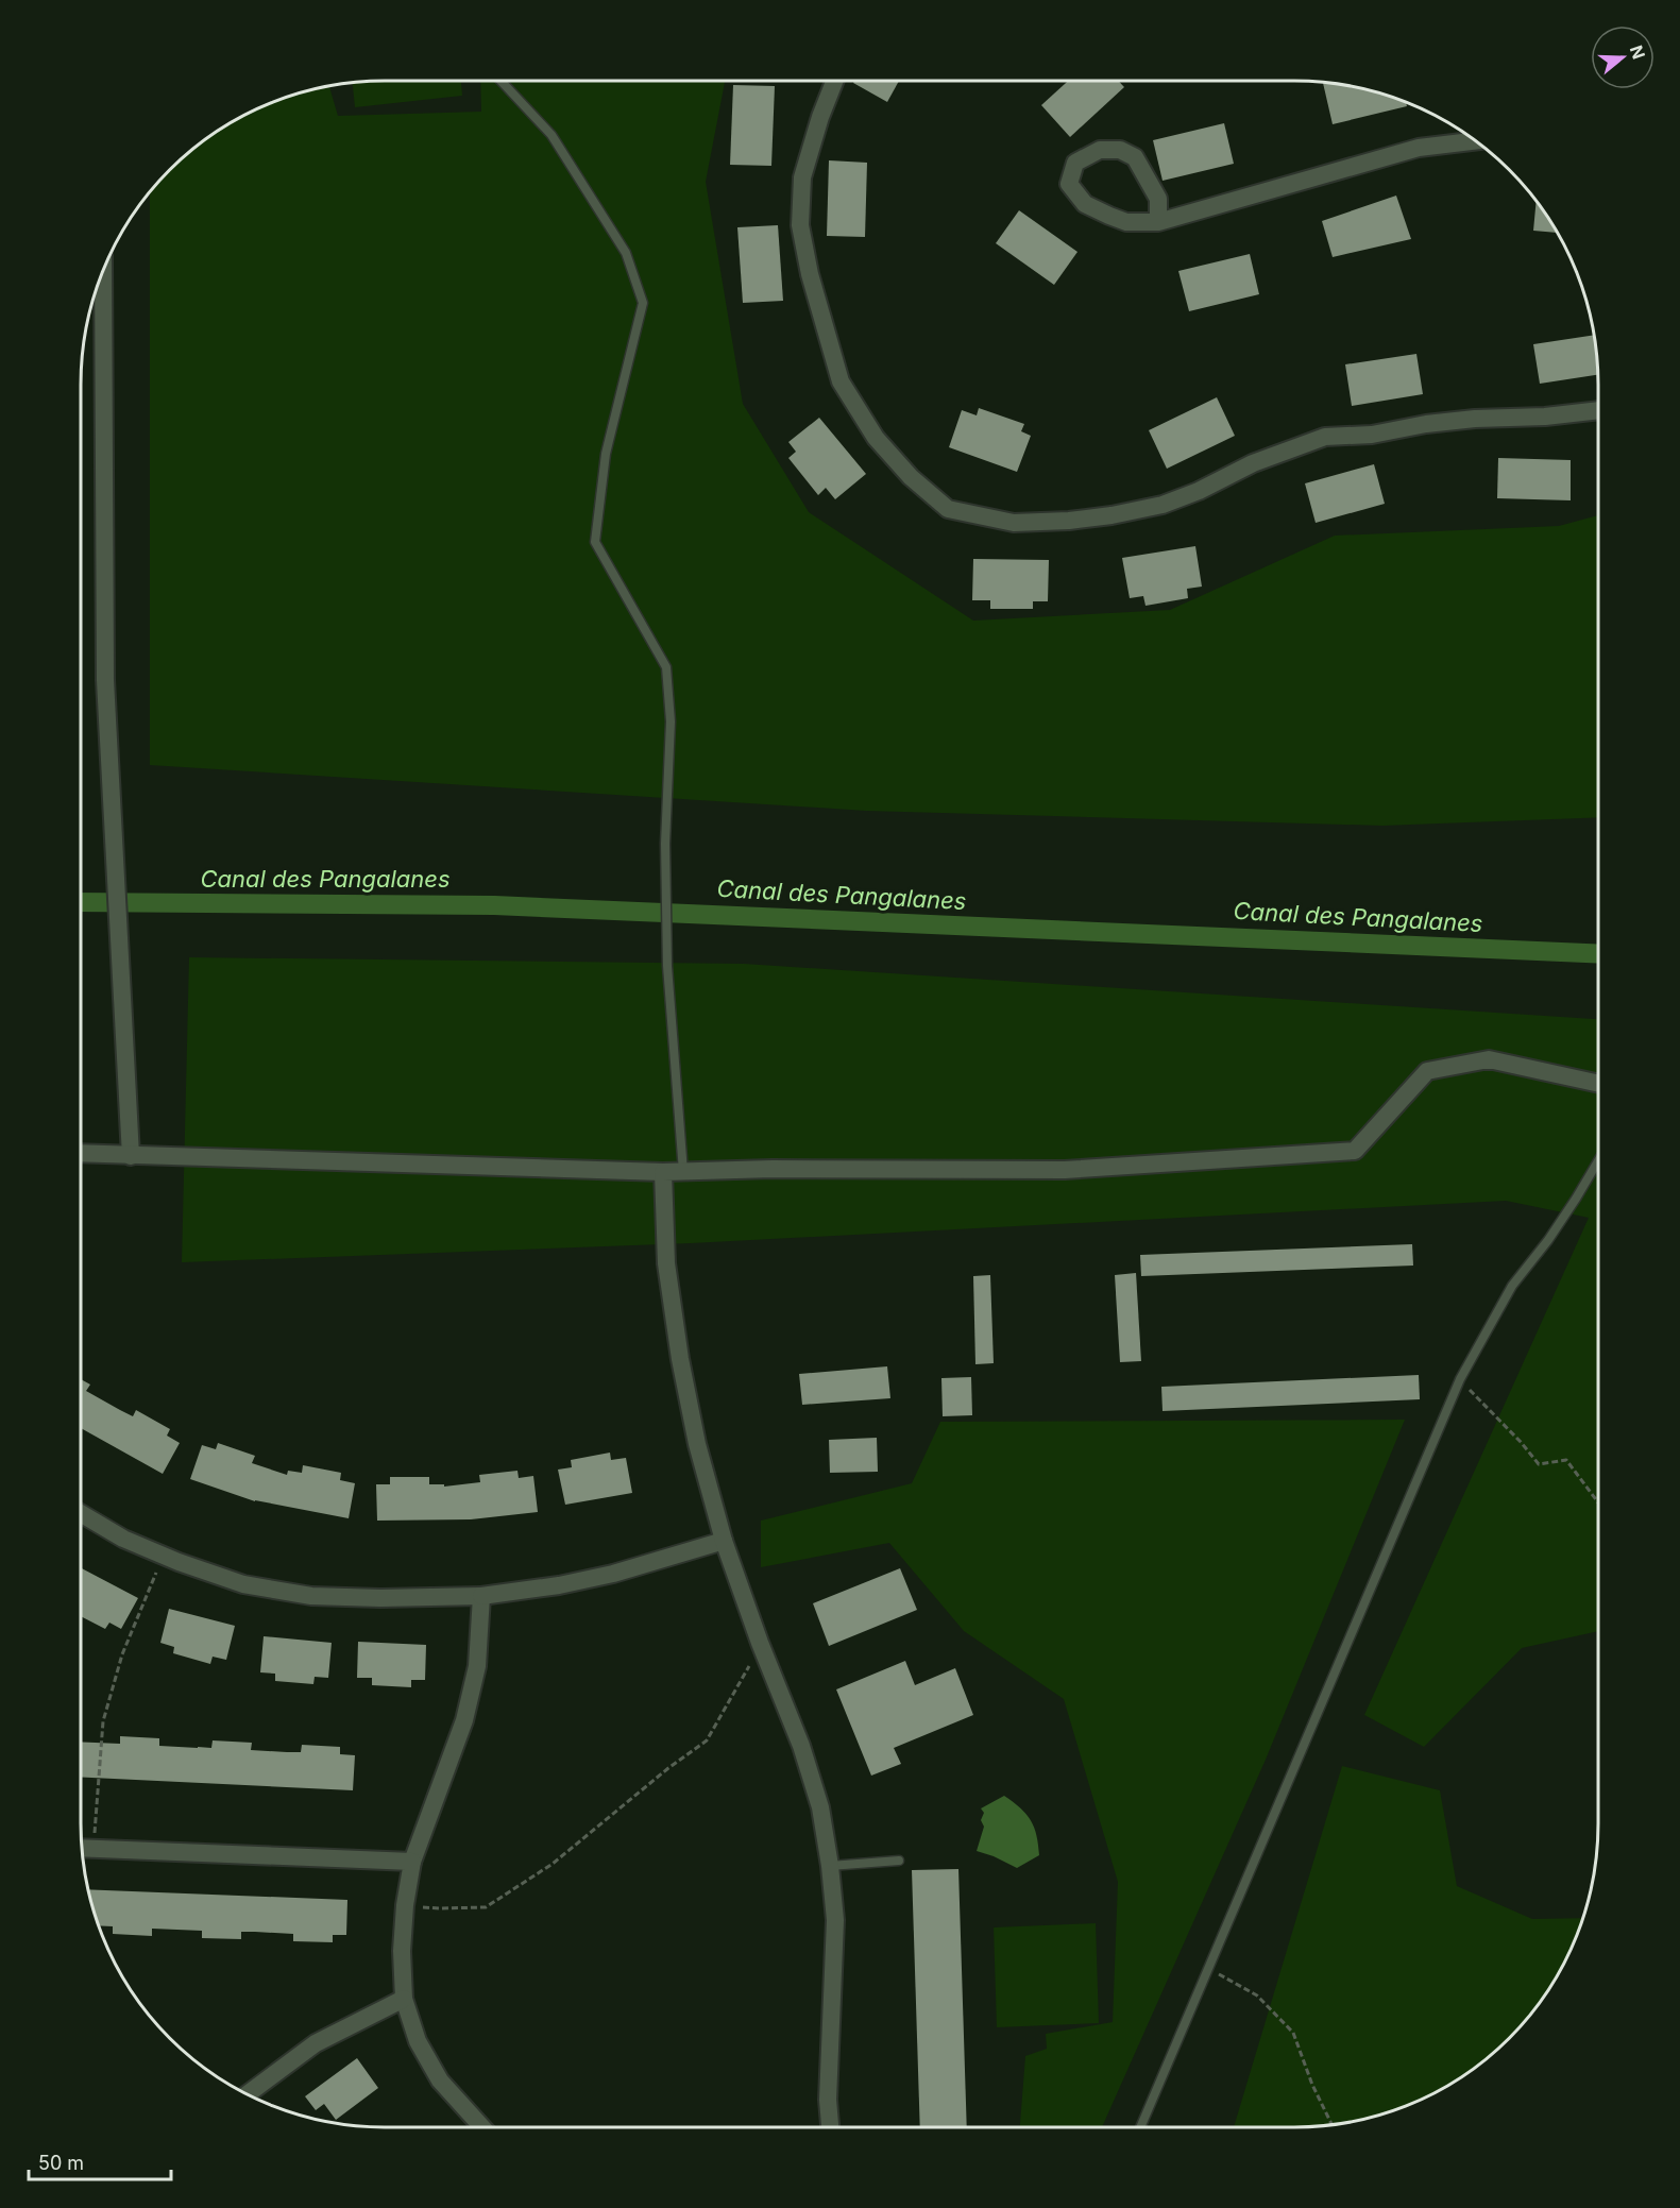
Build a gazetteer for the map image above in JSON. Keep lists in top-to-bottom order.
{
  "water": ["Canal des Pangalanes"],
  "scale_bar": "50 m",
  "north": "right"
}
